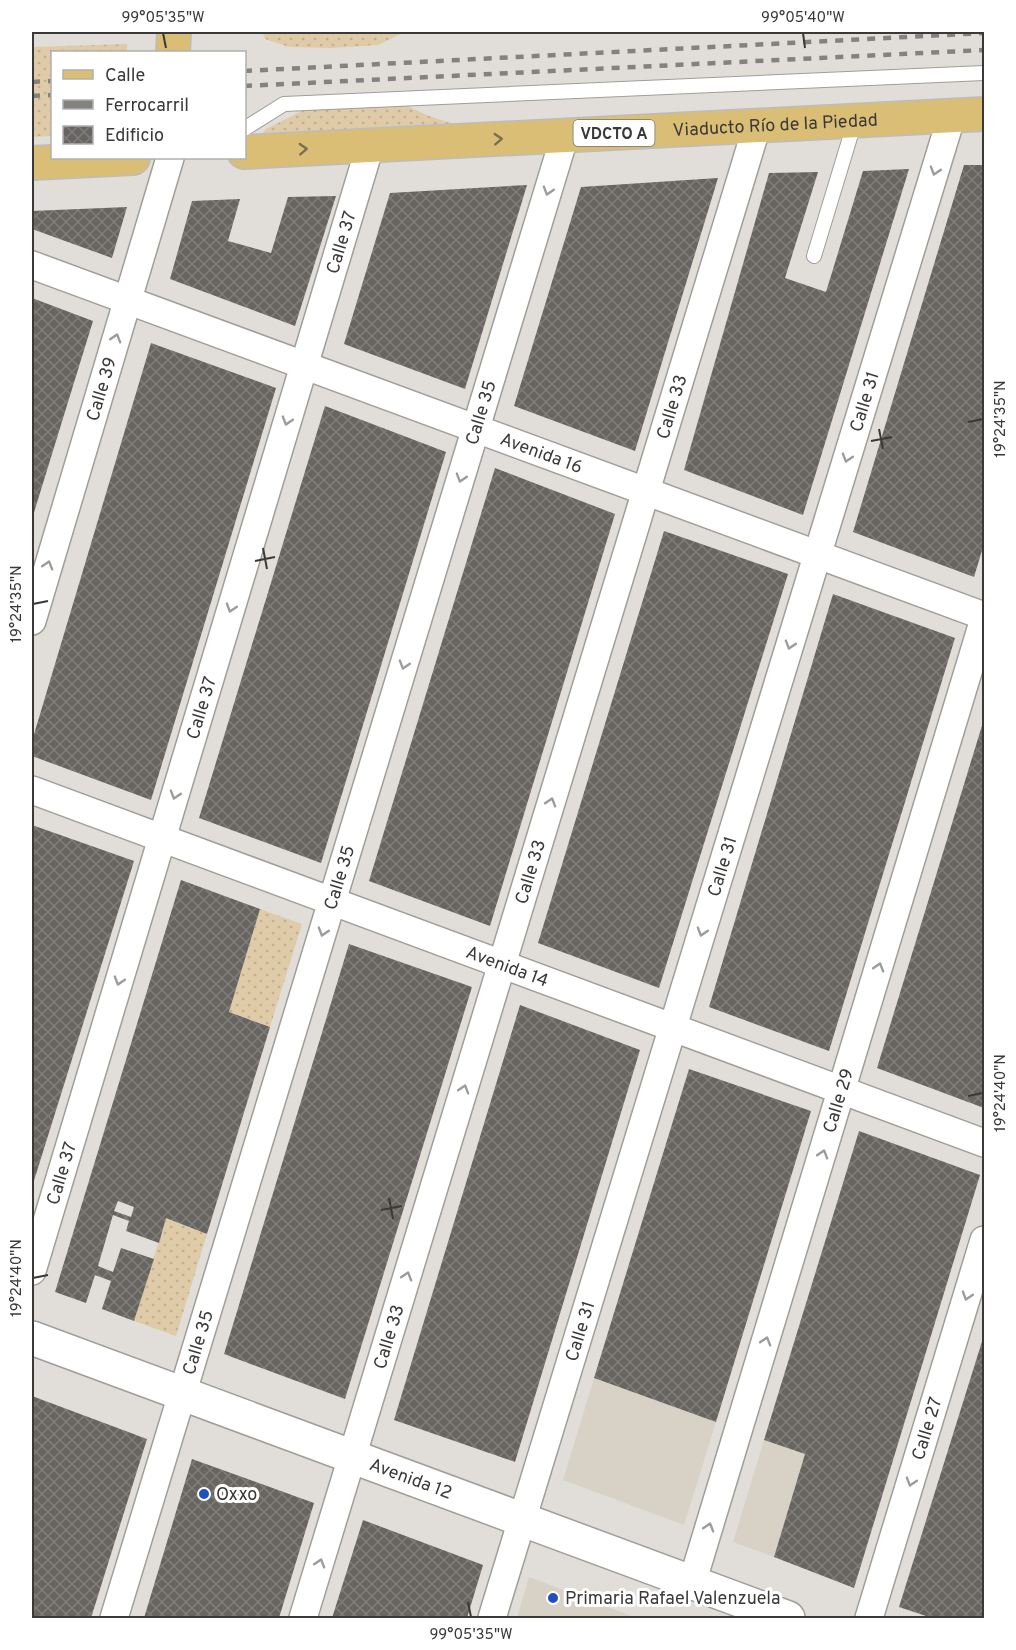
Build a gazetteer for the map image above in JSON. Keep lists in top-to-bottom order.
{
  "streets": {
    "main road": ["Viaducto Río de la Piedad", "VDCTO A"],
    "street": [
      "Calle 37",
      "Calle 39",
      "Calle 31",
      "Calle 33",
      "Calle 35",
      "Avenida 16",
      "Avenida 14",
      "Calle 29",
      "Calle 27",
      "Avenida 12"
    ]
  },
  "crossings": [
    ["Viaducto Río de la Piedad", "Calle 37"],
    ["Viaducto Río de la Piedad", "Calle 31"],
    ["Viaducto Río de la Piedad", "Calle 33"],
    ["Viaducto Río de la Piedad", "Calle 35"],
    ["Calle 37", "Avenida 16"],
    ["Calle 37", "Avenida 14"],
    ["Calle 39", "Avenida 16"],
    ["Calle 31", "Avenida 16"],
    ["Calle 31", "Avenida 14"],
    ["Calle 31", "Avenida 12"],
    ["Calle 33", "Avenida 16"],
    ["Calle 33", "Avenida 14"],
    ["Calle 33", "Avenida 12"],
    ["Calle 35", "Avenida 16"],
    ["Calle 35", "Avenida 14"],
    ["Calle 35", "Avenida 12"],
    ["Avenida 16", "Calle 29"],
    ["Avenida 14", "Calle 29"],
    ["Calle 29", "Avenida 12"]
  ],
  "one_way": [
    "Viaducto Río de la Piedad",
    "Calle 37",
    "Calle 39",
    "Calle 31",
    "Calle 33",
    "Calle 35",
    "Calle 29",
    "Calle 27"
  ],
  "places": ["Oxxo", "Primaria Rafael Valenzuela"],
  "legend": ["Calle", "Ferrocarril", "Edificio"],
  "coordinates": [
    "99°05'35\"W",
    "99°05'40\"W",
    "19°24'35\"N",
    "19°24'40\"N"
  ]
}
